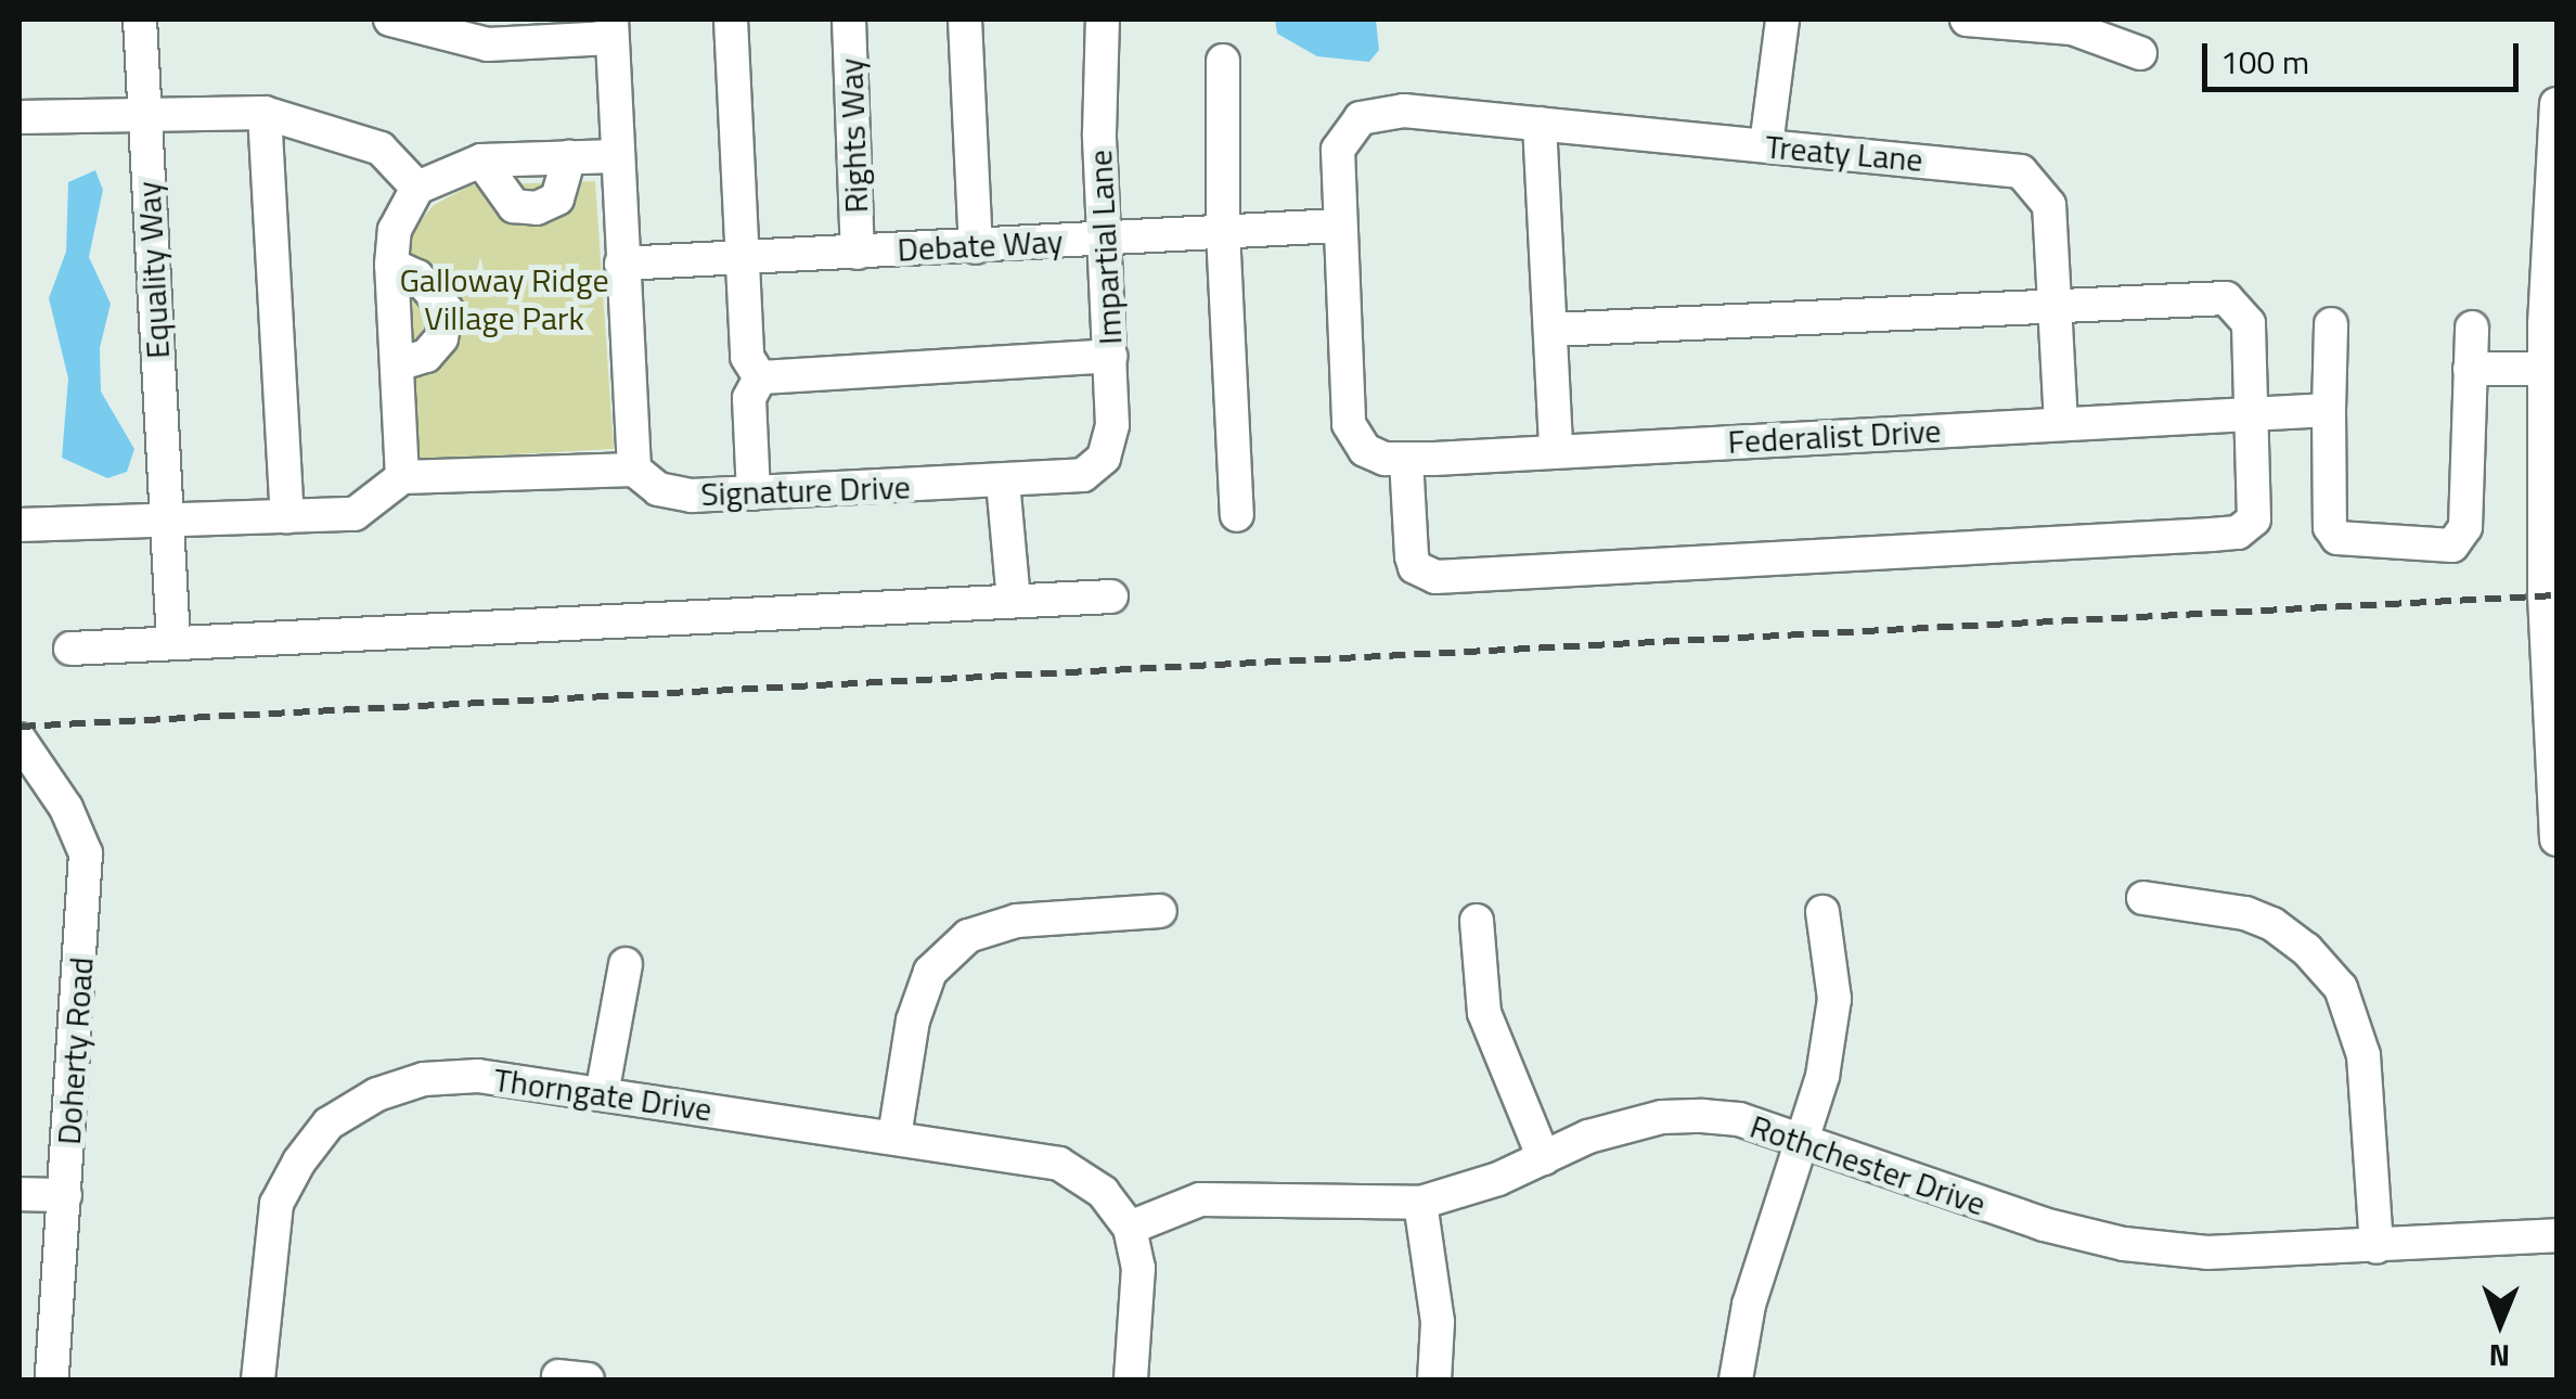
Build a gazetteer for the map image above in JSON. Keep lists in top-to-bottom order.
{
  "streets": {
    "street": [
      "Rights Way",
      "Treaty Lane",
      "Debate Way",
      "Impartial Lane",
      "Equality Way",
      "Federalist Drive",
      "Signature Drive",
      "Doherty Road",
      "Thorngate Drive",
      "Rothchester Drive"
    ]
  },
  "crossings": [
    ["Rights Way", "Debate Way"],
    ["Treaty Lane", "Debate Way"],
    ["Treaty Lane", "Federalist Drive"],
    ["Debate Way", "Impartial Lane"],
    ["Debate Way", "Federalist Drive"],
    ["Impartial Lane", "Signature Drive"],
    ["Thorngate Drive", "Rothchester Drive"]
  ],
  "parks": ["Galloway Ridge Village Park"],
  "scale_bar": "100 m",
  "north": "bottom"
}
